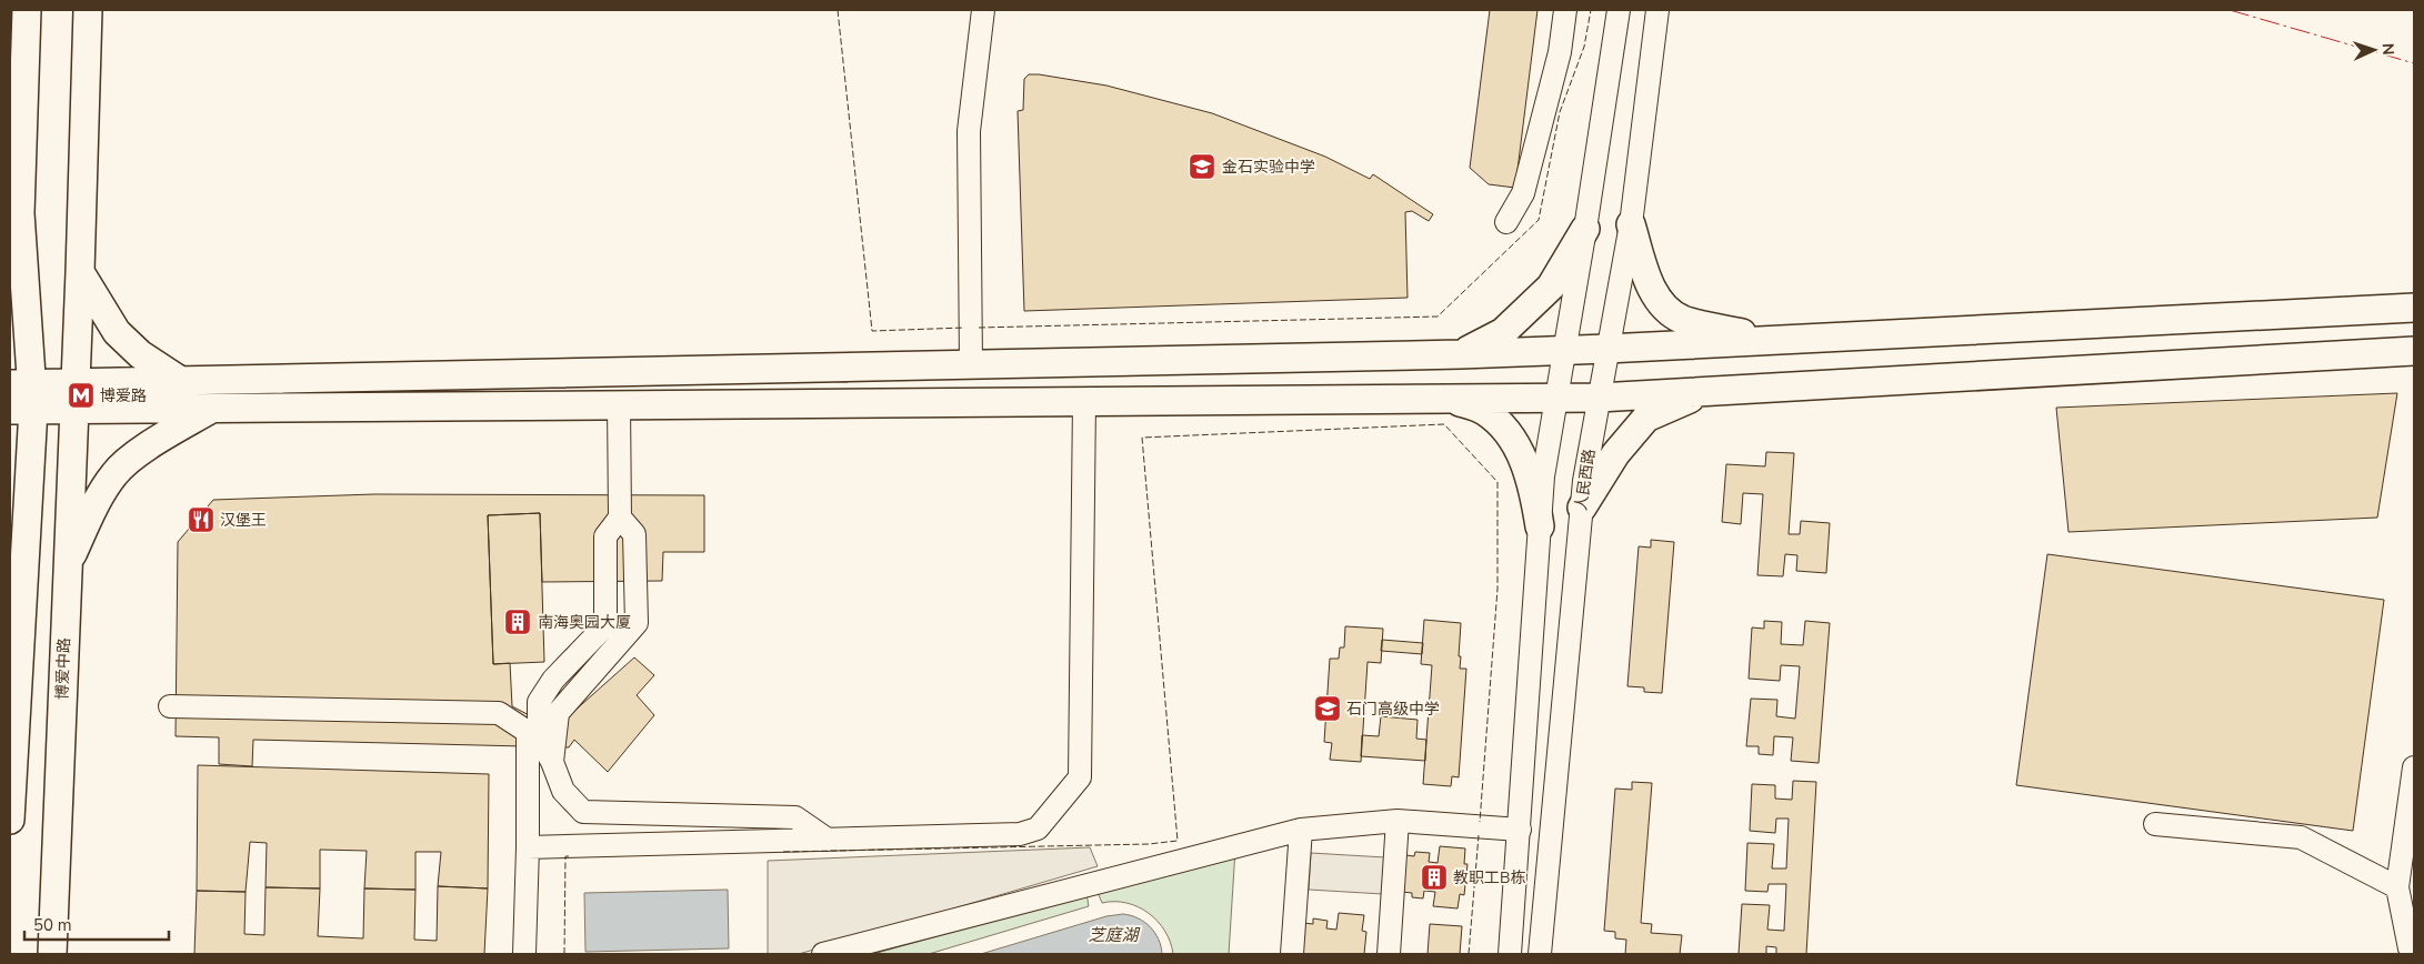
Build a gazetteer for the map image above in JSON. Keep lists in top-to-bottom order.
{
  "streets": {
    "main road": ["博爱中路"],
    "street": ["人民西路"]
  },
  "water": ["芝庭湖"],
  "places": {
    "school or university": ["金石实验中学", "石门高级中学"],
    "metro station": ["博爱路"],
    "restaurant": ["汉堡王"],
    "building": ["南海奥园大厦", "教职工B栋"]
  },
  "scale_bar": "50 m",
  "north": "right"
}
